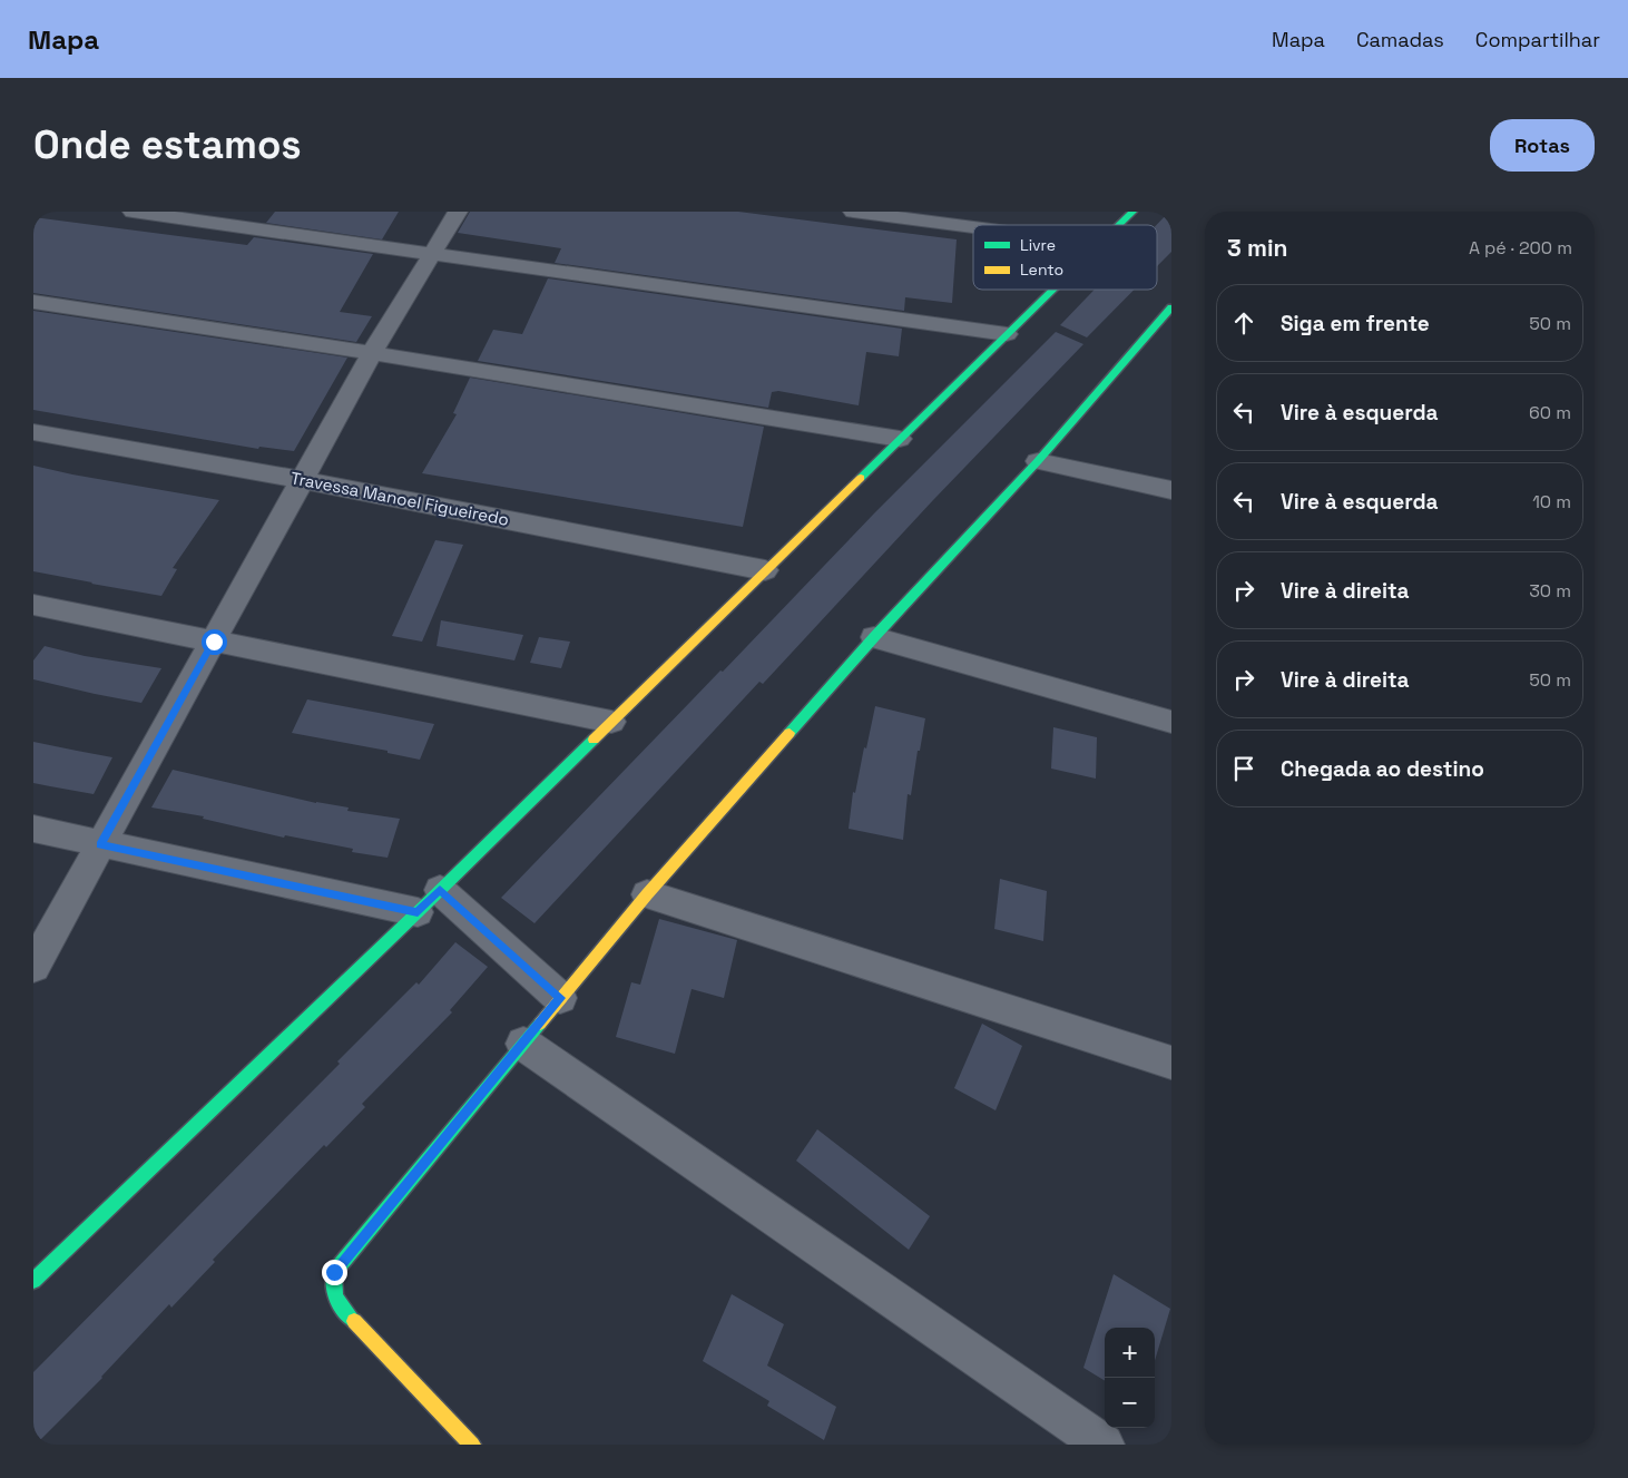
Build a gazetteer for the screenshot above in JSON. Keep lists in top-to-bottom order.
{
  "streets": {
    "street": ["Travessa Manoel Figueiredo"]
  },
  "legend": ["Livre", "Lento"],
  "page": {
    "header": "Mapa",
    "nav": ["Mapa", "Camadas", "Compartilhar"],
    "buttons": "Rotas",
    "title": "Onde estamos",
    "heading": ["3 min", "A pé · 200 m"],
    "list": [
      ["Siga em frente", "50 m"],
      ["Vire à esquerda", "60 m"],
      ["Vire à esquerda", "10 m"],
      ["Vire à direita", "30 m"],
      ["Vire à direita", "50 m"],
      "Chegada ao destino"
    ],
    "map_buttons": ["+", "−"]
  }
}
